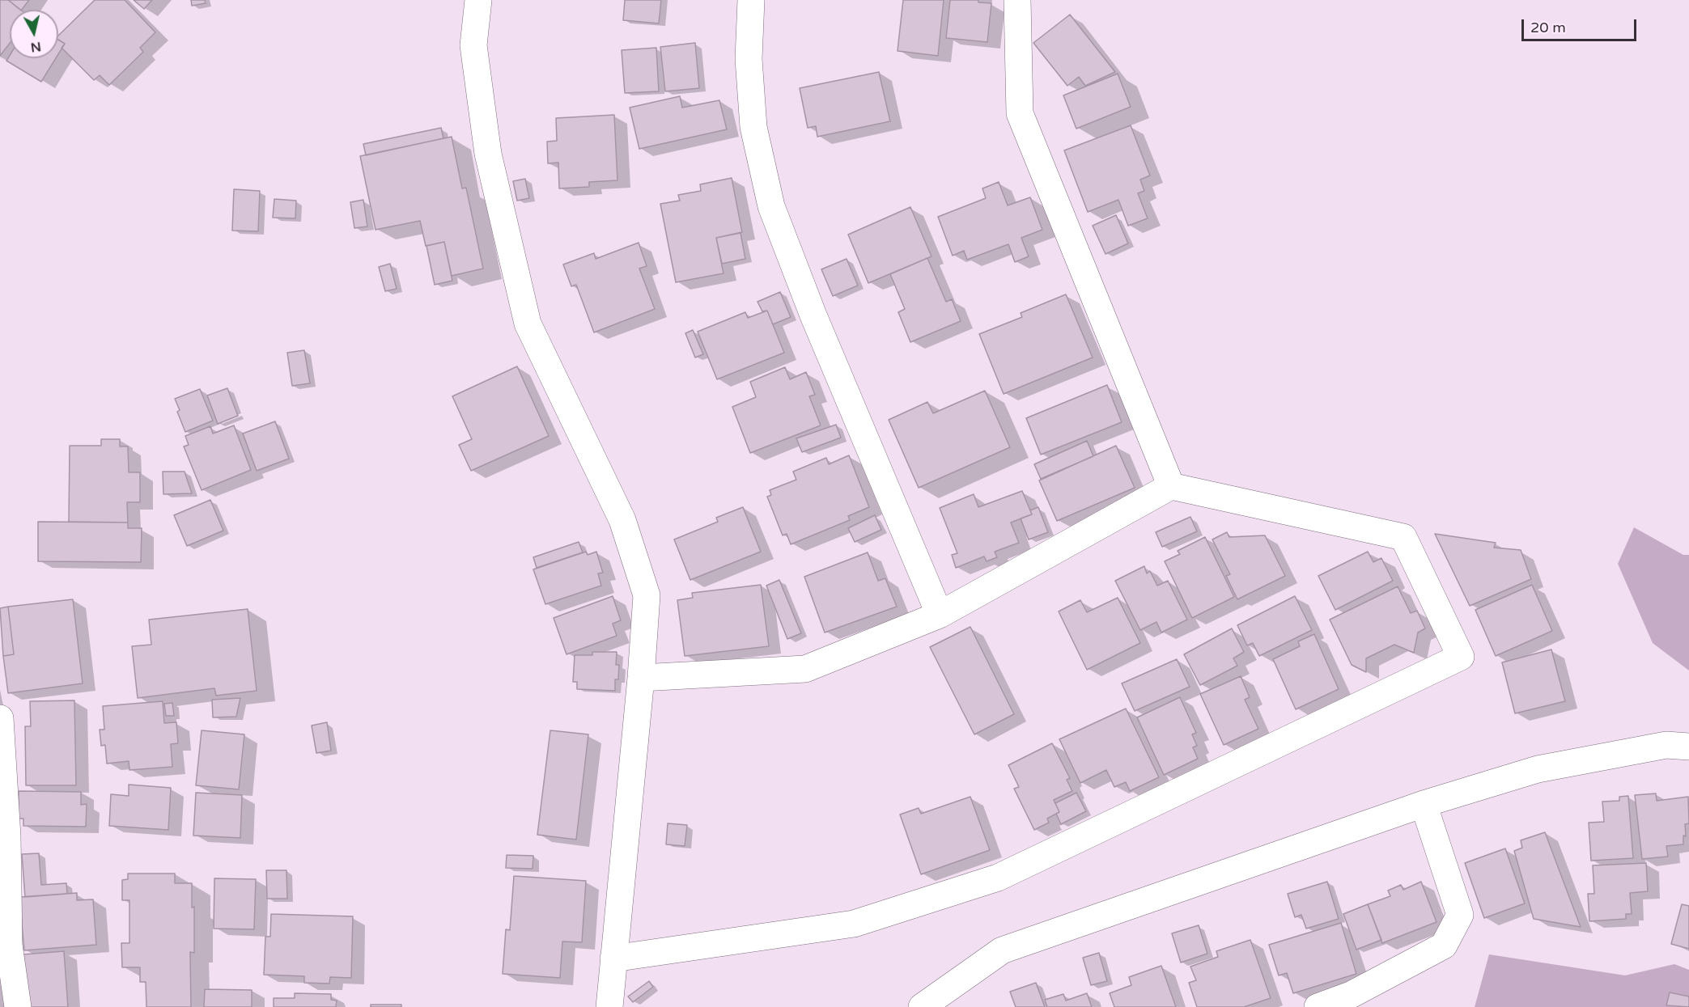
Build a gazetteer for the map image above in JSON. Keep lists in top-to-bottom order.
{
  "scale_bar": "20 m",
  "north": "bottom"
}
